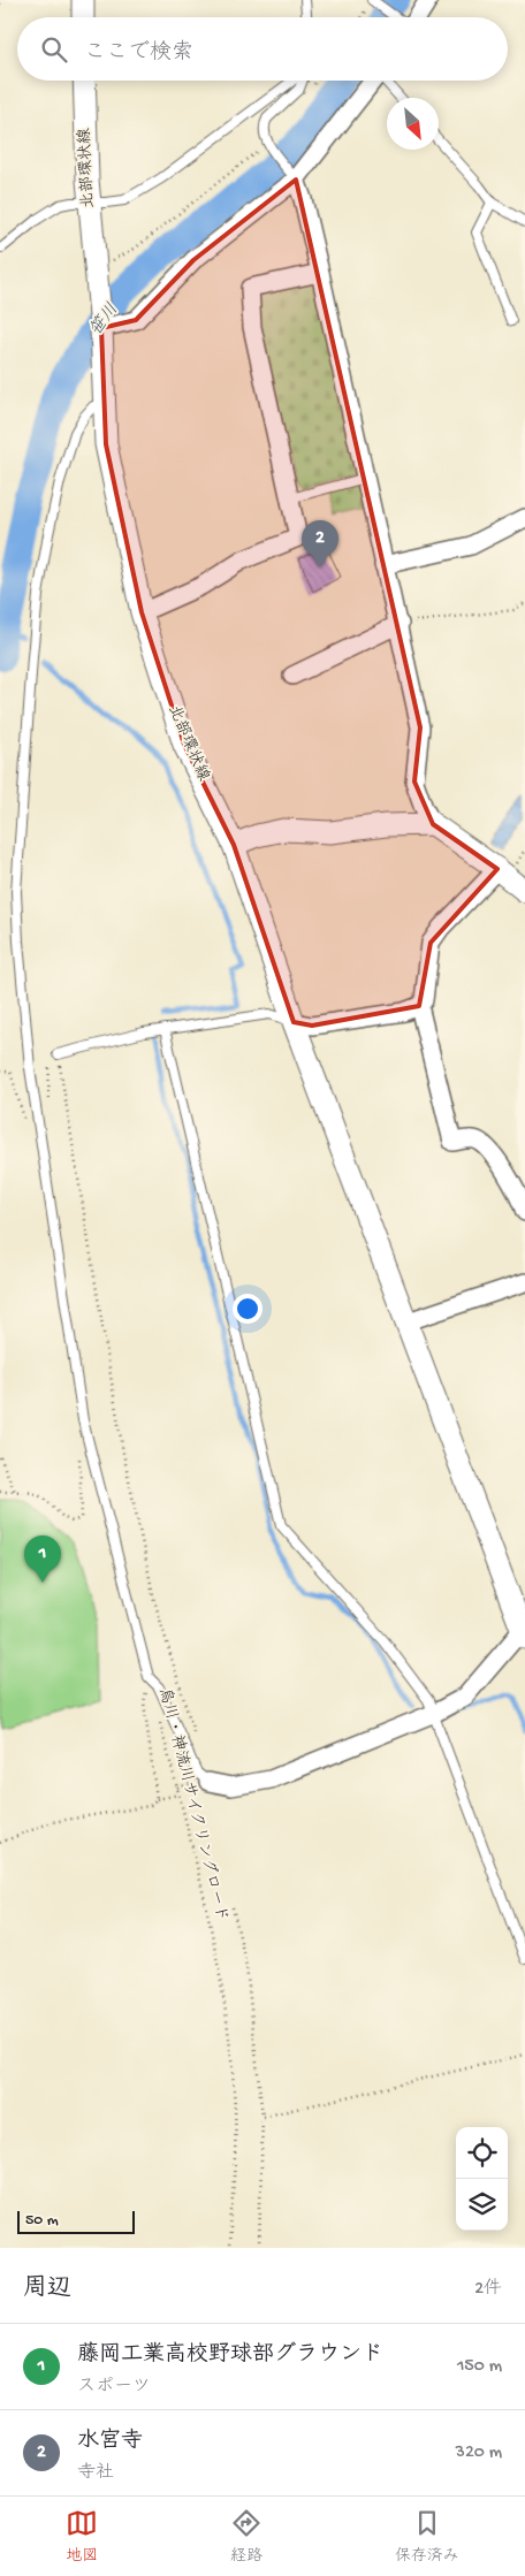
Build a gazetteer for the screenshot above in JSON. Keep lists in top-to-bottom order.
{
  "streets": {
    "street": ["北部環状線"],
    "path": ["烏川・神流川サイクリングロード"]
  },
  "water": ["笹川"],
  "scale_bar": "50 m",
  "north": "bottom right",
  "page": {
    "search": "ここで検索",
    "pins": ["2", "1"],
    "scale": "50 m",
    "heading": ["周辺", "2件"],
    "list": [
      {
        "mark": "1",
        "name": "藤岡工業高校野球部グラウンド",
        "note": "スポーツ",
        "value": "150 m"
      },
      {
        "mark": "2",
        "name": "水宮寺",
        "note": "寺社",
        "value": "320 m"
      }
    ],
    "nav": ["地図", "経路", "保存済み"]
  }
}
